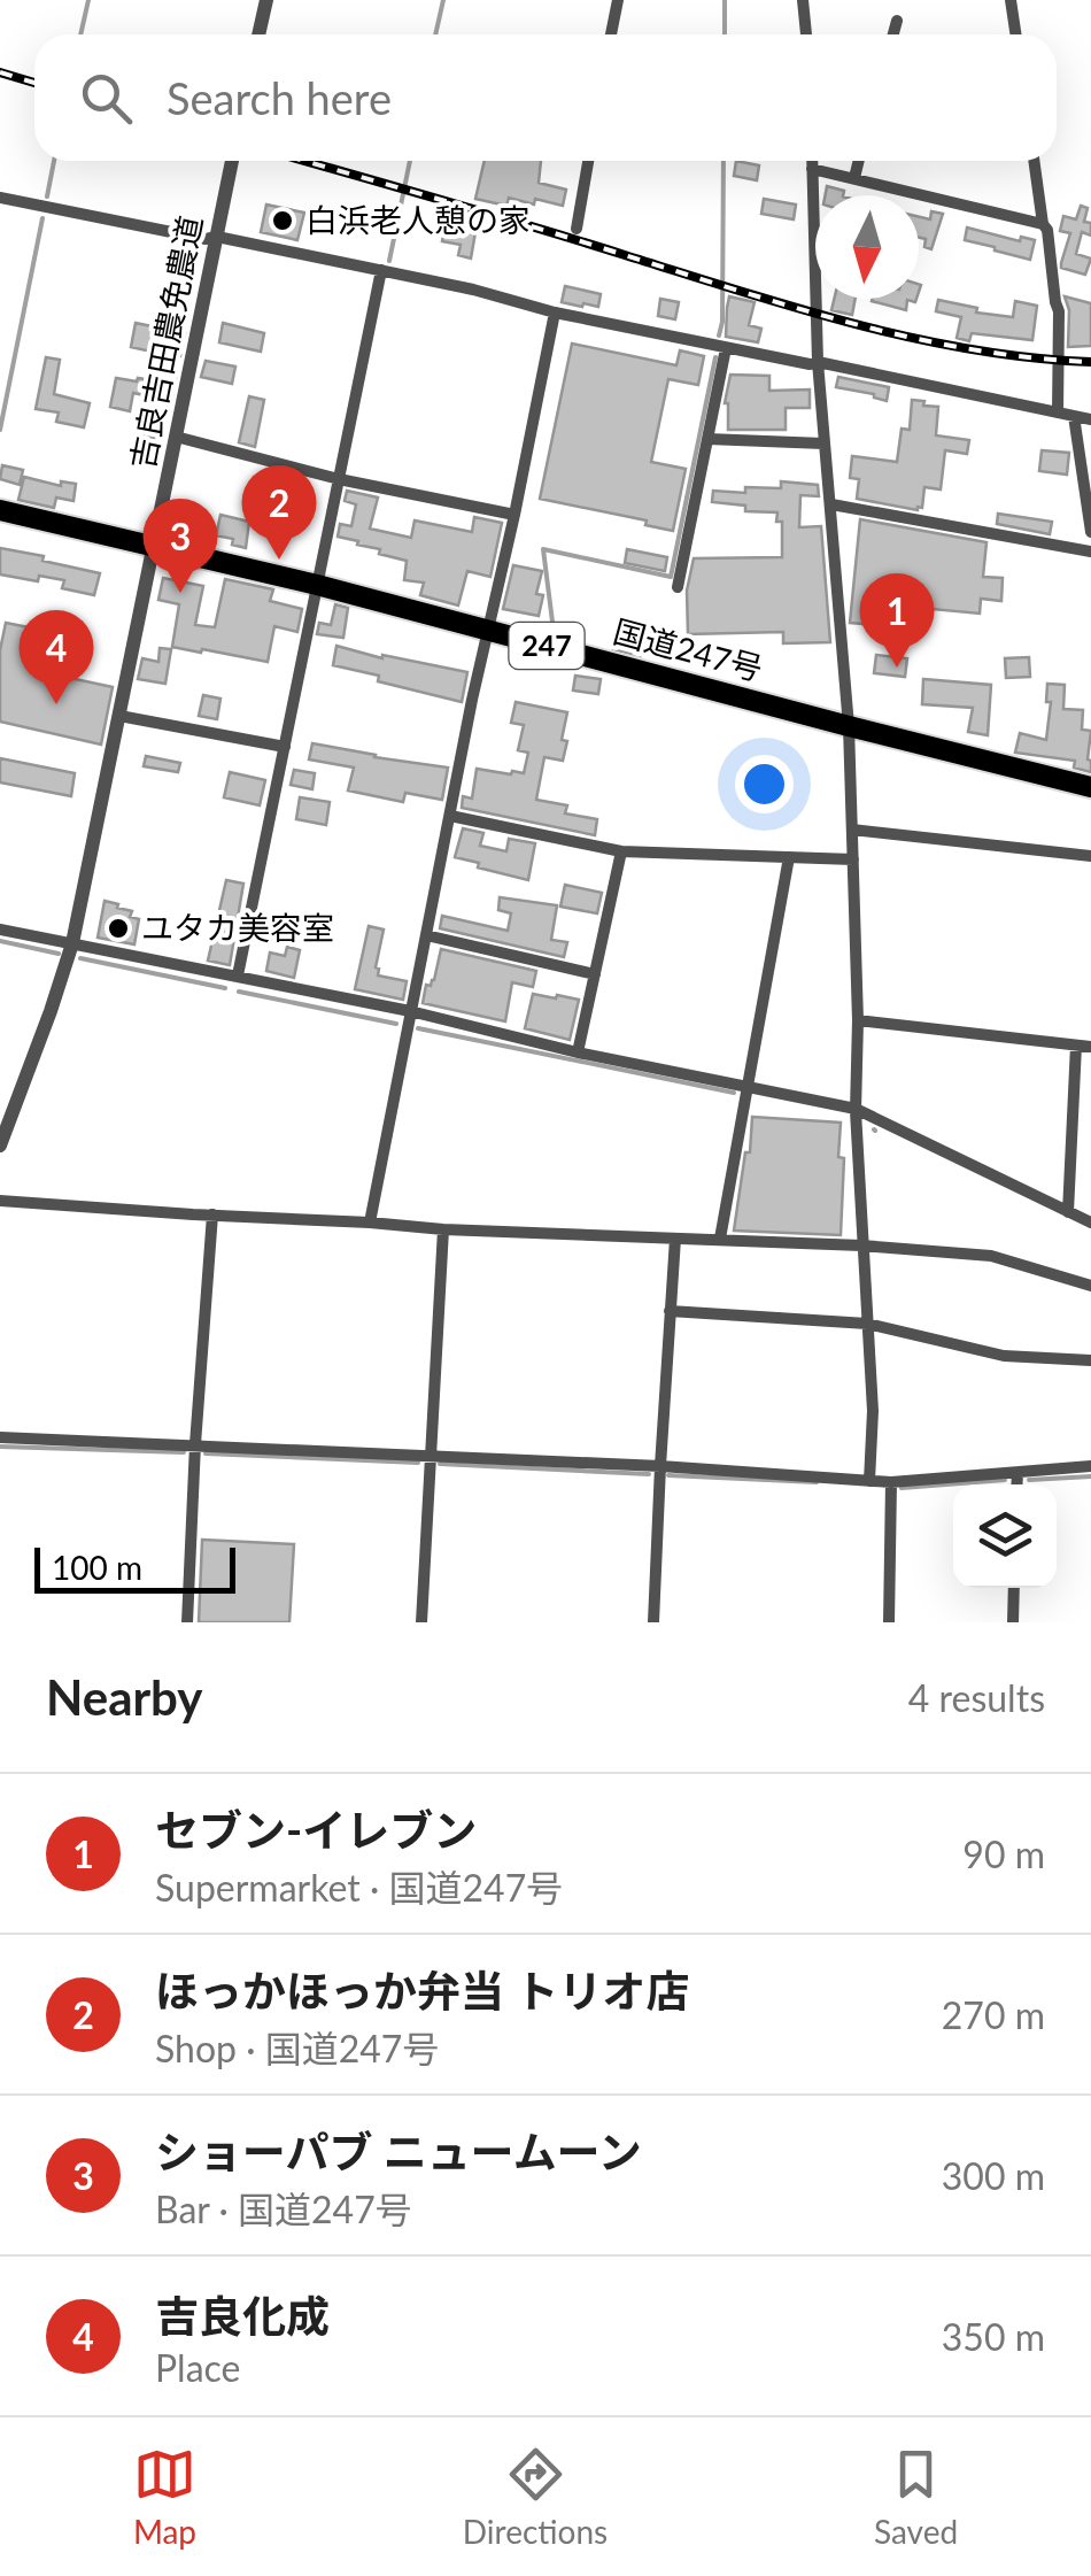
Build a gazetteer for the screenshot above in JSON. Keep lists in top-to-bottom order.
{
  "streets": {
    "highway": ["247", "国道247号"],
    "street": ["吉良吉田農免農道"]
  },
  "crossings": [
    ["吉良吉田農免農道", "国道247号"]
  ],
  "places": ["白浜老人憩の家", "ユタカ美容室"],
  "scale_bar": "100 m",
  "north": "bottom",
  "page": {
    "search": "Search here",
    "pins": [
      "2",
      "3",
      "1",
      "4"
    ],
    "scale": "100 m",
    "heading": ["Nearby", "4 results"],
    "list": [
      {
        "mark": "1",
        "name": "セブン-イレブン",
        "note": "Supermarket · 国道247号",
        "value": "90 m"
      },
      {
        "mark": "2",
        "name": "ほっかほっか弁当 トリオ店",
        "note": "Shop · 国道247号",
        "value": "270 m"
      },
      {
        "mark": "3",
        "name": "ショーパブ ニュームーン",
        "note": "Bar · 国道247号",
        "value": "300 m"
      },
      {
        "mark": "4",
        "name": "吉良化成",
        "note": "Place",
        "value": "350 m"
      }
    ],
    "nav": ["Map", "Directions", "Saved"]
  }
}
